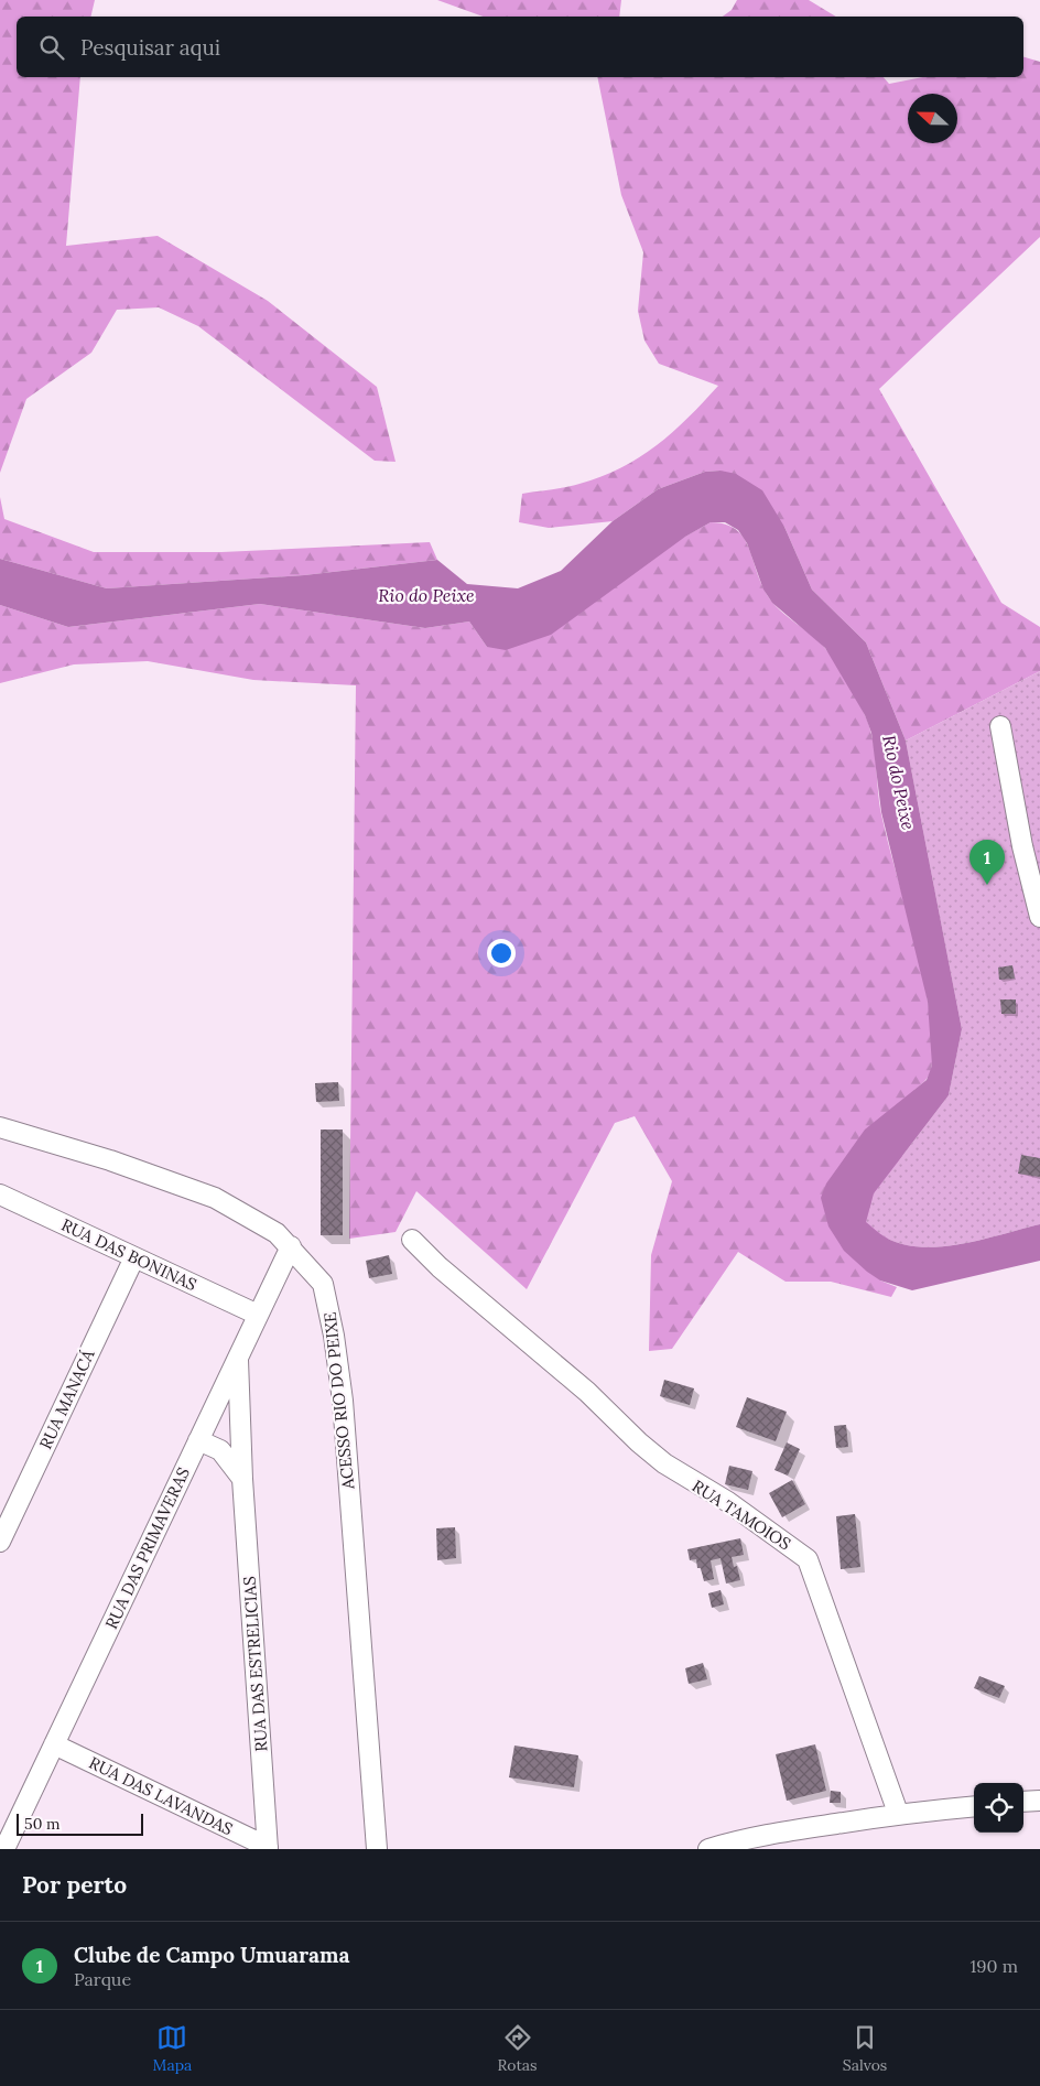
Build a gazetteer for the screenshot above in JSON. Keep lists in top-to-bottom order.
{
  "streets": {
    "street": [
      "RUA DAS BONINAS",
      "RUA MANACÁ",
      "ACESSO RIO DO PEIXE",
      "RUA TAMOIOS",
      "RUA DAS PRIMAVERAS",
      "RUA DAS ESTRELICIAS",
      "RUA DAS LAVANDAS"
    ]
  },
  "crossings": [
    ["RUA DAS BONINAS", "RUA MANACÁ"],
    ["RUA DAS BONINAS", "RUA DAS PRIMAVERAS"],
    ["ACESSO RIO DO PEIXE", "RUA DAS PRIMAVERAS"],
    ["RUA DAS PRIMAVERAS", "RUA DAS ESTRELICIAS"],
    ["RUA DAS PRIMAVERAS", "RUA DAS LAVANDAS"],
    ["RUA DAS ESTRELICIAS", "RUA DAS LAVANDAS"]
  ],
  "water": ["Rio do Peixe"],
  "scale_bar": "50 m",
  "north": "left",
  "page": {
    "search": "Pesquisar aqui",
    "pins": "1",
    "scale": "50 m",
    "heading": "Por perto",
    "list": [
      {
        "mark": "1",
        "name": "Clube de Campo Umuarama",
        "note": "Parque",
        "value": "190 m"
      }
    ],
    "nav": ["Mapa", "Rotas", "Salvos"]
  }
}
